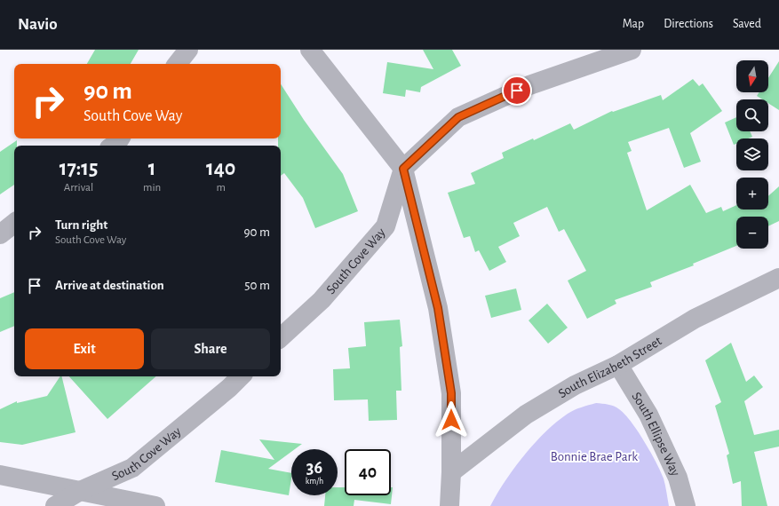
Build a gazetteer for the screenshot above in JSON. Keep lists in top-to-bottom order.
{
  "streets": {
    "street": ["South Cove Way", "South Elizabeth Street", "South Ellipse Way"]
  },
  "crossings": [
    ["South Elizabeth Street", "South Ellipse Way"]
  ],
  "parks": ["Bonnie Brae Park"],
  "north": "bottom",
  "page": {
    "header": "Navio",
    "nav": ["Map", "Directions", "Saved"],
    "map_buttons": ["+", "−"],
    "turn": ["90 m", "South Cove Way"],
    "eta": [
      "17:15",
      "Arrival",
      "1",
      "min",
      "140",
      "m"
    ],
    "list": [
      {
        "name": "Turn right",
        "note": "South Cove Way",
        "value": "90 m"
      },
      {
        "name": "Arrive at destination",
        "value": "50 m"
      }
    ],
    "buttons": ["Exit", "Share"],
    "speed": "36 km/h",
    "limit": "40"
  }
}
